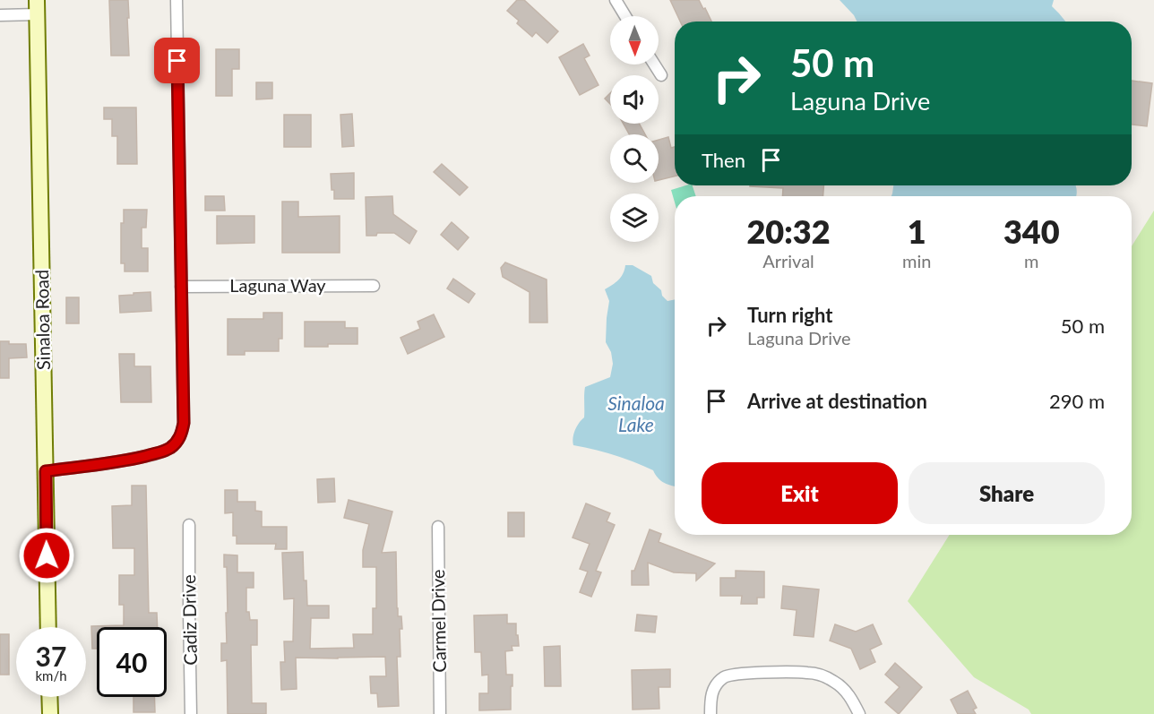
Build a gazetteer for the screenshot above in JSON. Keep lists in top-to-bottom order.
{
  "streets": {
    "street": [
      "Laguna Way",
      "Sinaloa Road",
      "Cadiz Drive",
      "Carmel Drive"
    ]
  },
  "water": ["Sinaloa Lake"],
  "north": "bottom",
  "page": {
    "turn": ["50 m", "Laguna Drive"],
    "then": "Then",
    "eta": [
      "20:32",
      "Arrival",
      "1",
      "min",
      "340",
      "m"
    ],
    "list": [
      {
        "name": "Turn right",
        "note": "Laguna Drive",
        "value": "50 m"
      },
      {
        "name": "Arrive at destination",
        "value": "290 m"
      }
    ],
    "buttons": ["Exit", "Share"],
    "speed": "37 km/h",
    "limit": "40"
  }
}
